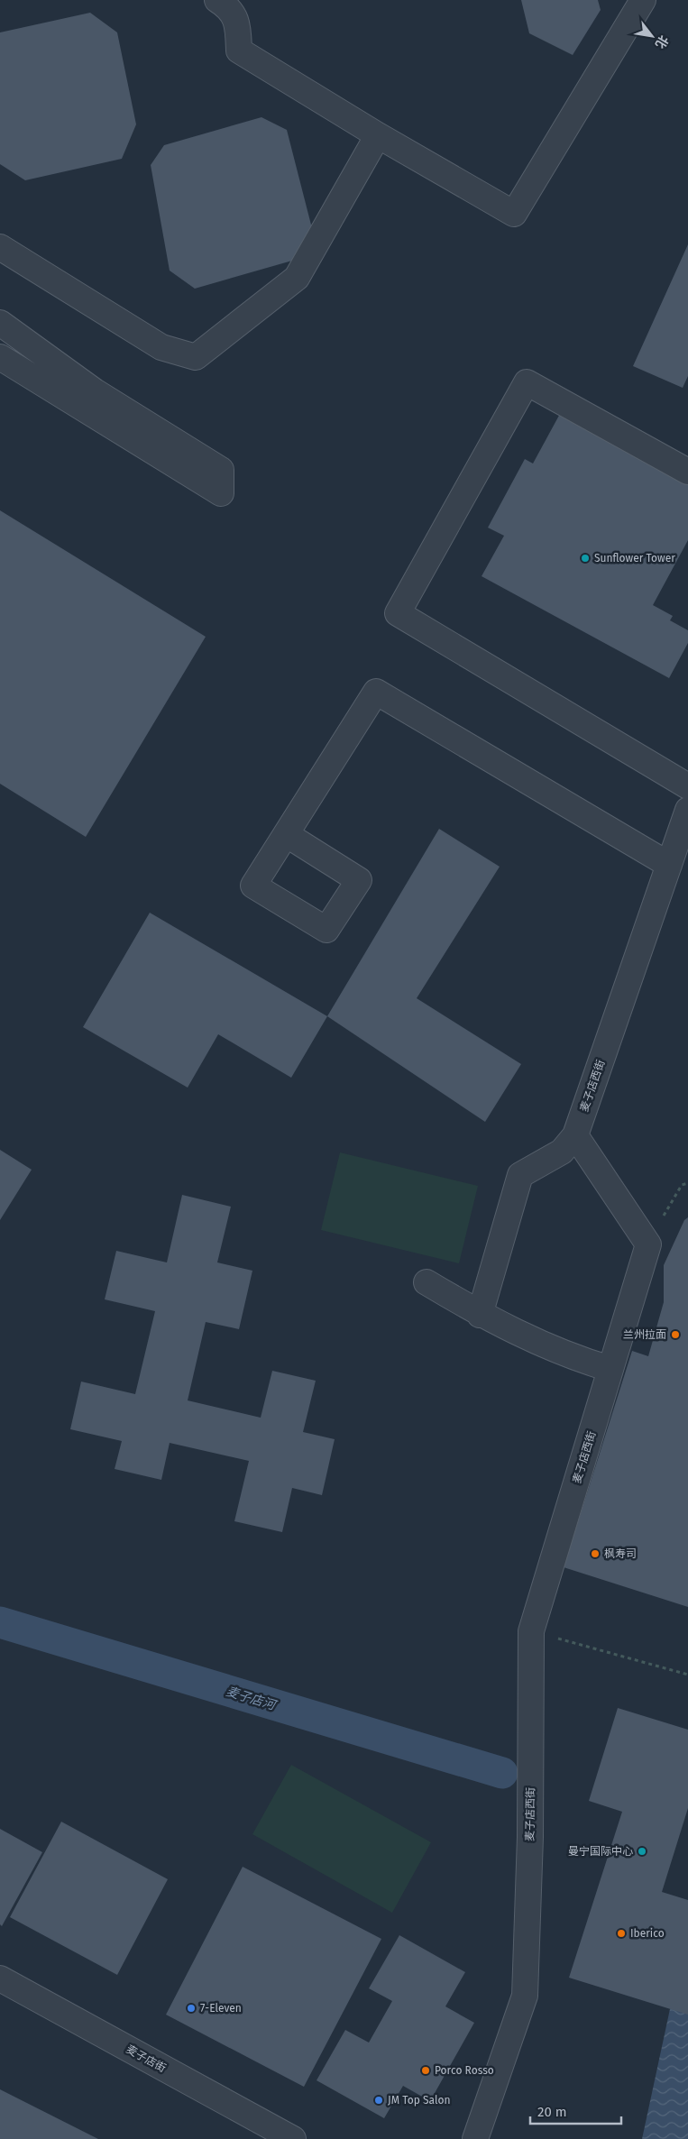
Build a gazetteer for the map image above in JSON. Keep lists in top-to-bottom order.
{
  "streets": {
    "street": ["麦子店西街", "麦子店街"]
  },
  "water": ["麦子店河"],
  "places": [
    "Sunflower Tower",
    "兰州拉面",
    "枫寿司",
    "曼宁国际中心",
    "Iberico",
    "7-Eleven",
    "Porco Rosso",
    "JM Top Salon"
  ],
  "scale_bar": "20 m",
  "north": "bottom right"
}
